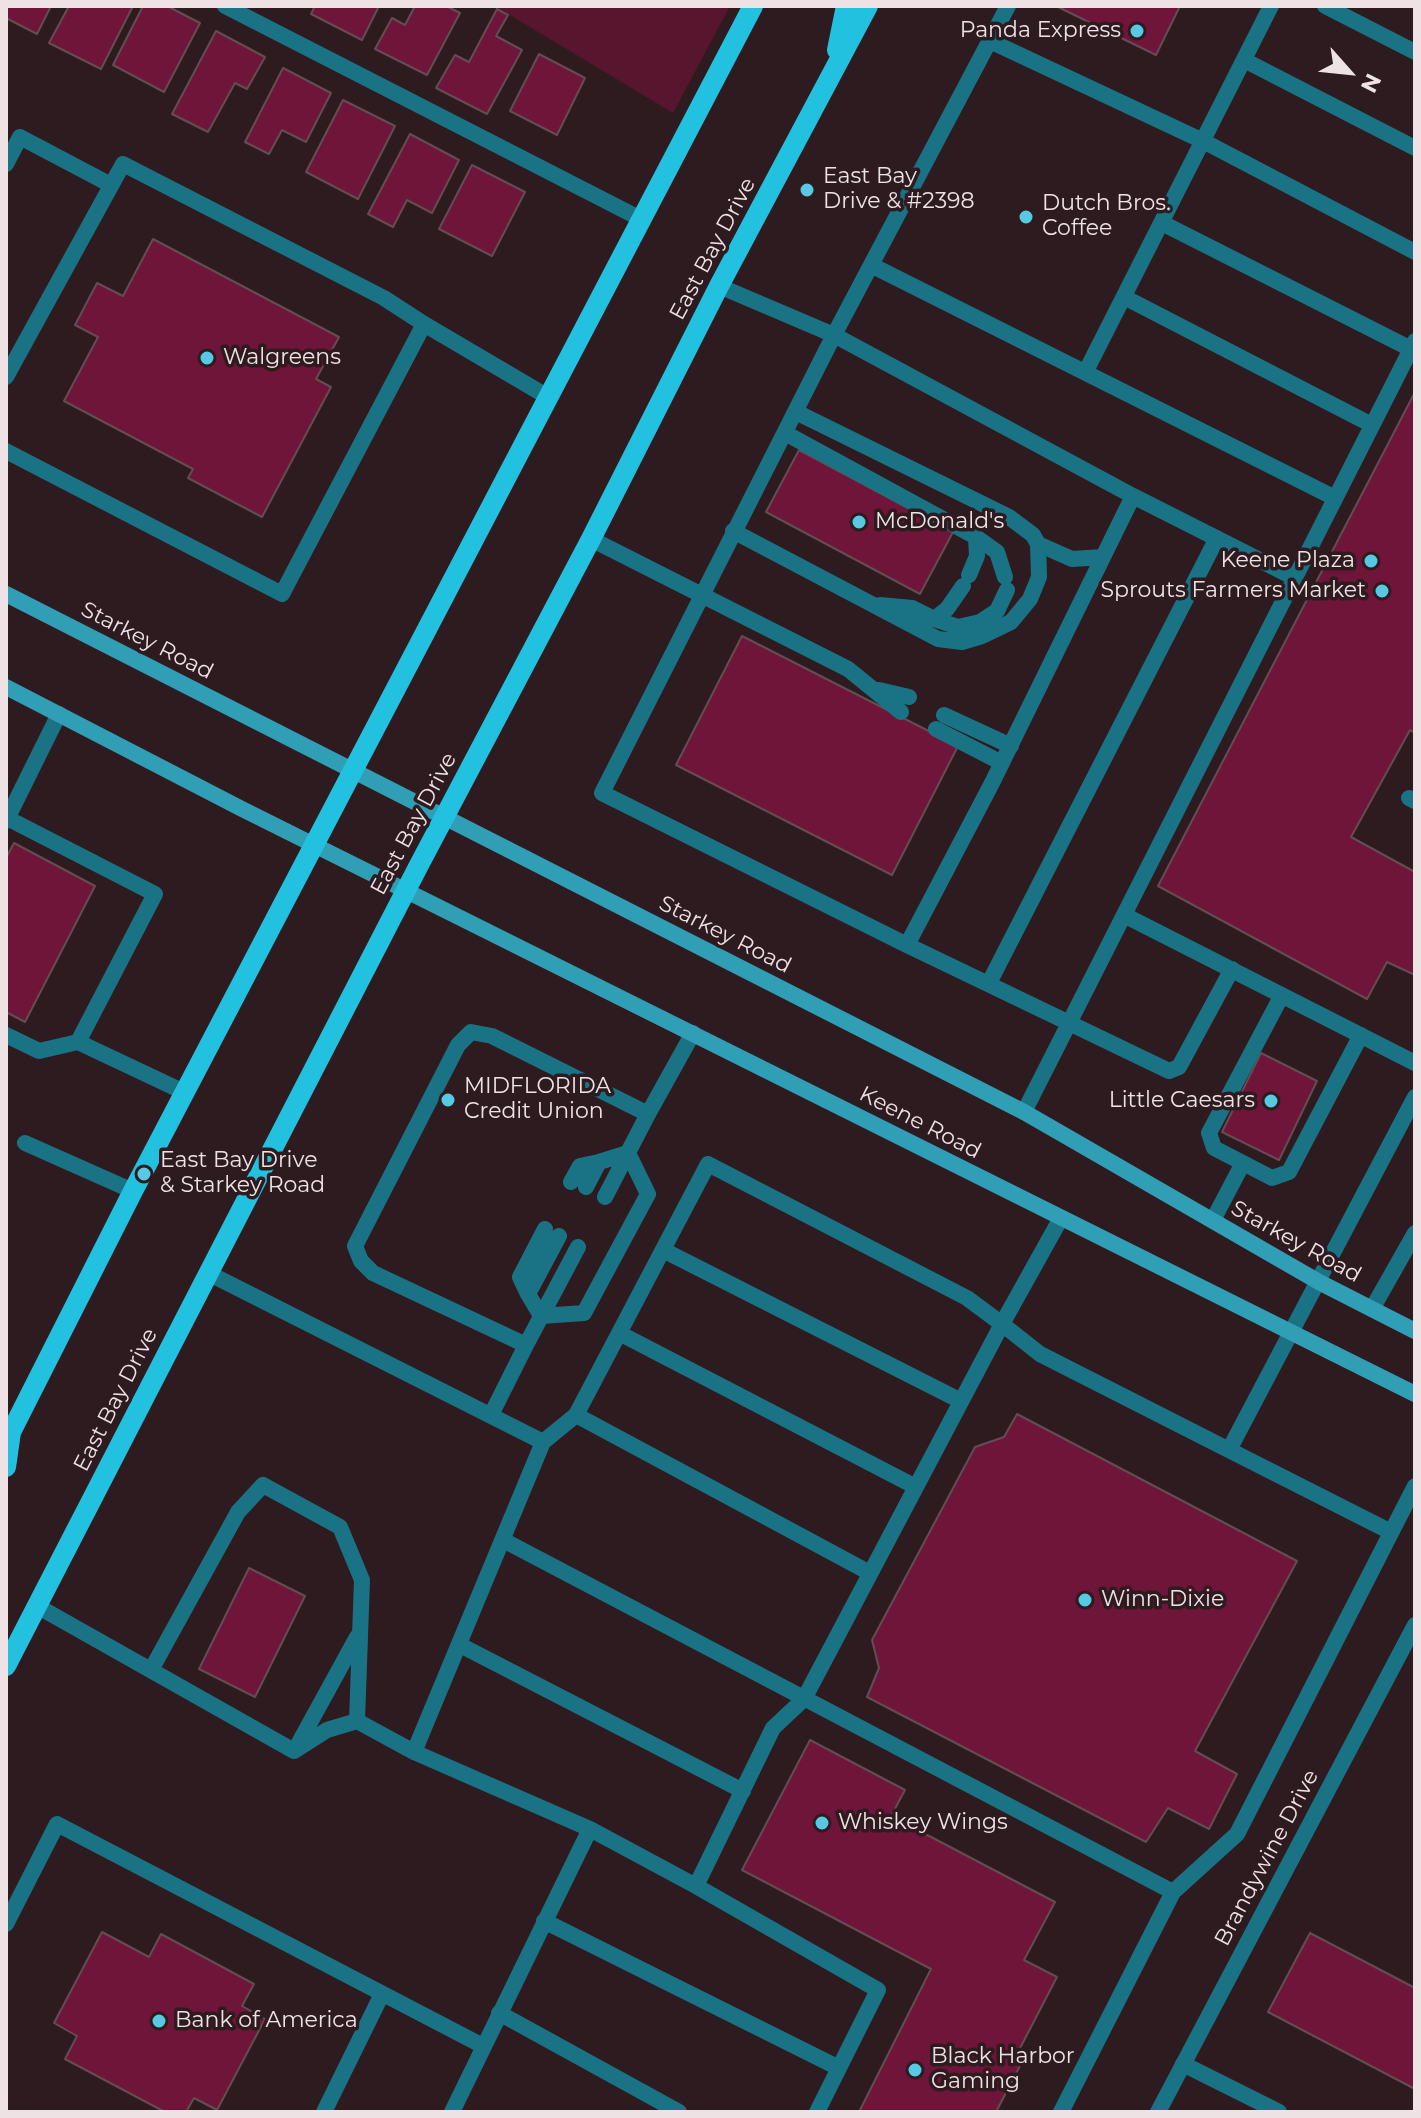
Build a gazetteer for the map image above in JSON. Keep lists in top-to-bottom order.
{
  "streets": {
    "main road": ["East Bay Drive", "Starkey Road", "Keene Road"],
    "street": ["Brandywine Drive"]
  },
  "crossings": [
    ["East Bay Drive", "Starkey Road"],
    ["East Bay Drive", "Keene Road"]
  ],
  "places": [
    "Panda Express",
    "East Bay Drive & #2398",
    "Dutch Bros. Coffee",
    "Walgreens",
    "McDonald's",
    "Keene Plaza",
    "Sprouts Farmers Market",
    "MIDFLORIDA Credit Union",
    "Little Caesars",
    "East Bay Drive & Starkey Road",
    "Winn-Dixie",
    "Whiskey Wings",
    "Bank of America",
    "Black Harbor Gaming"
  ],
  "north": "bottom right"
}
